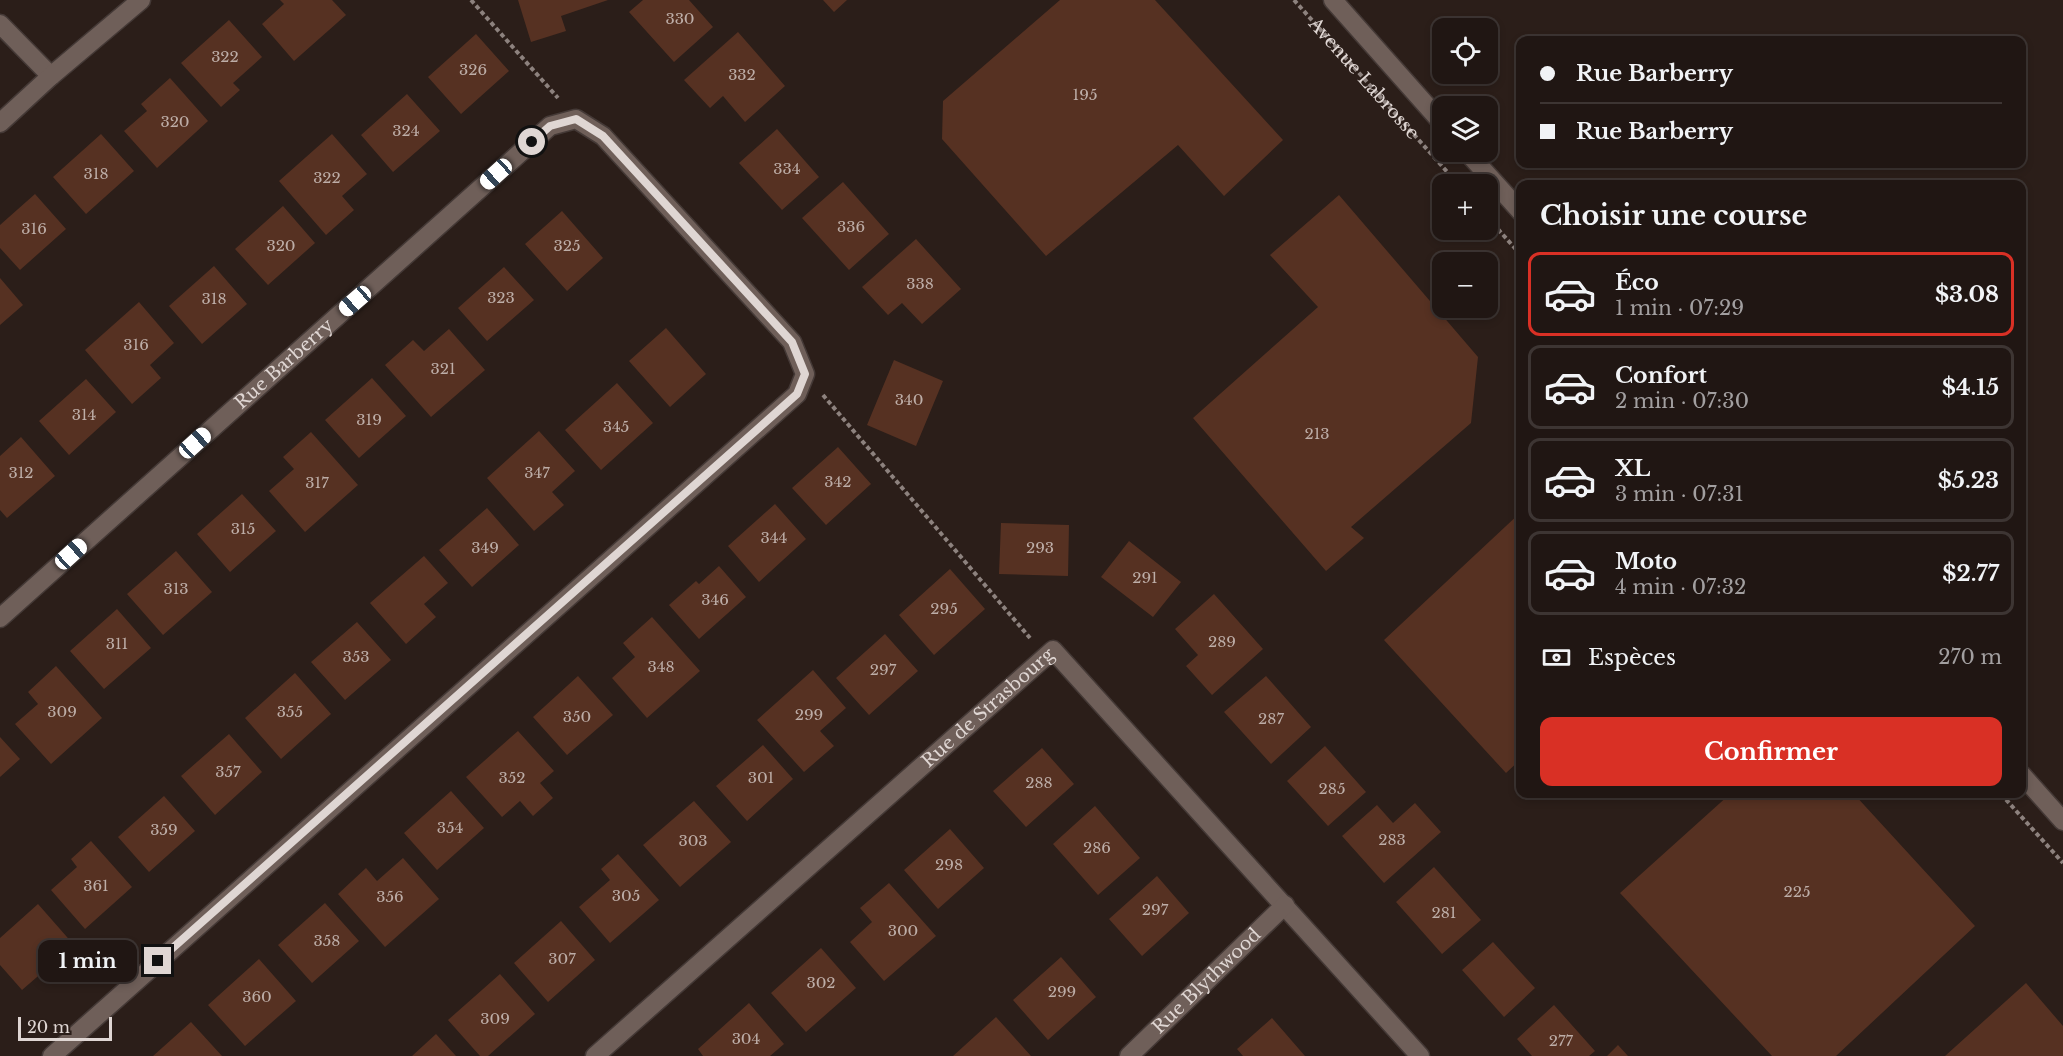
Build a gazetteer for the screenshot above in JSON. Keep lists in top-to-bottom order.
{
  "streets": {
    "street": [
      "Avenue Labrosse",
      "Rue Barberry",
      "Rue de Strasbourg",
      "Rue Blythwood"
    ]
  },
  "crossings": [
    ["Rue de Strasbourg", "Rue Blythwood"]
  ],
  "house_numbers": [
    "330",
    "322",
    "326",
    "332",
    "195",
    "320",
    "324",
    "334",
    "318",
    "322",
    "336",
    "316",
    "320",
    "325",
    "338",
    "323",
    "318",
    "316",
    "321",
    "340",
    "314",
    "319",
    "345",
    "213",
    "312",
    "347",
    "342",
    "317",
    "315",
    "344",
    "349",
    "293",
    "291",
    "313",
    "346",
    "295",
    "289",
    "311",
    "353",
    "348",
    "297",
    "309",
    "355",
    "299",
    "350",
    "287",
    "357",
    "352",
    "301",
    "288",
    "285",
    "354",
    "359",
    "283",
    "303",
    "286",
    "298",
    "361",
    "225",
    "305",
    "356",
    "297",
    "281",
    "300",
    "358",
    "307",
    "302",
    "299",
    "360",
    "309",
    "304",
    "277"
  ],
  "scale_bar": "20 m",
  "page": {
    "map_buttons": ["+", "−"],
    "banner": ["Rue Barberry", "Rue Barberry"],
    "heading": "Choisir une course",
    "list": [
      {
        "name": "Éco",
        "note": "1 min · 07:29",
        "value": "$3.08"
      },
      {
        "name": "Confort",
        "note": "2 min · 07:30",
        "value": "$4.15"
      },
      {
        "name": "XL",
        "note": "3 min · 07:31",
        "value": "$5.23"
      },
      {
        "name": "Moto",
        "note": "4 min · 07:32",
        "value": "$2.77"
      }
    ],
    "pay": ["Espèces", "270 m"],
    "buttons": "Confirmer",
    "bubble": "1 min",
    "scale": "20 m"
  }
}
